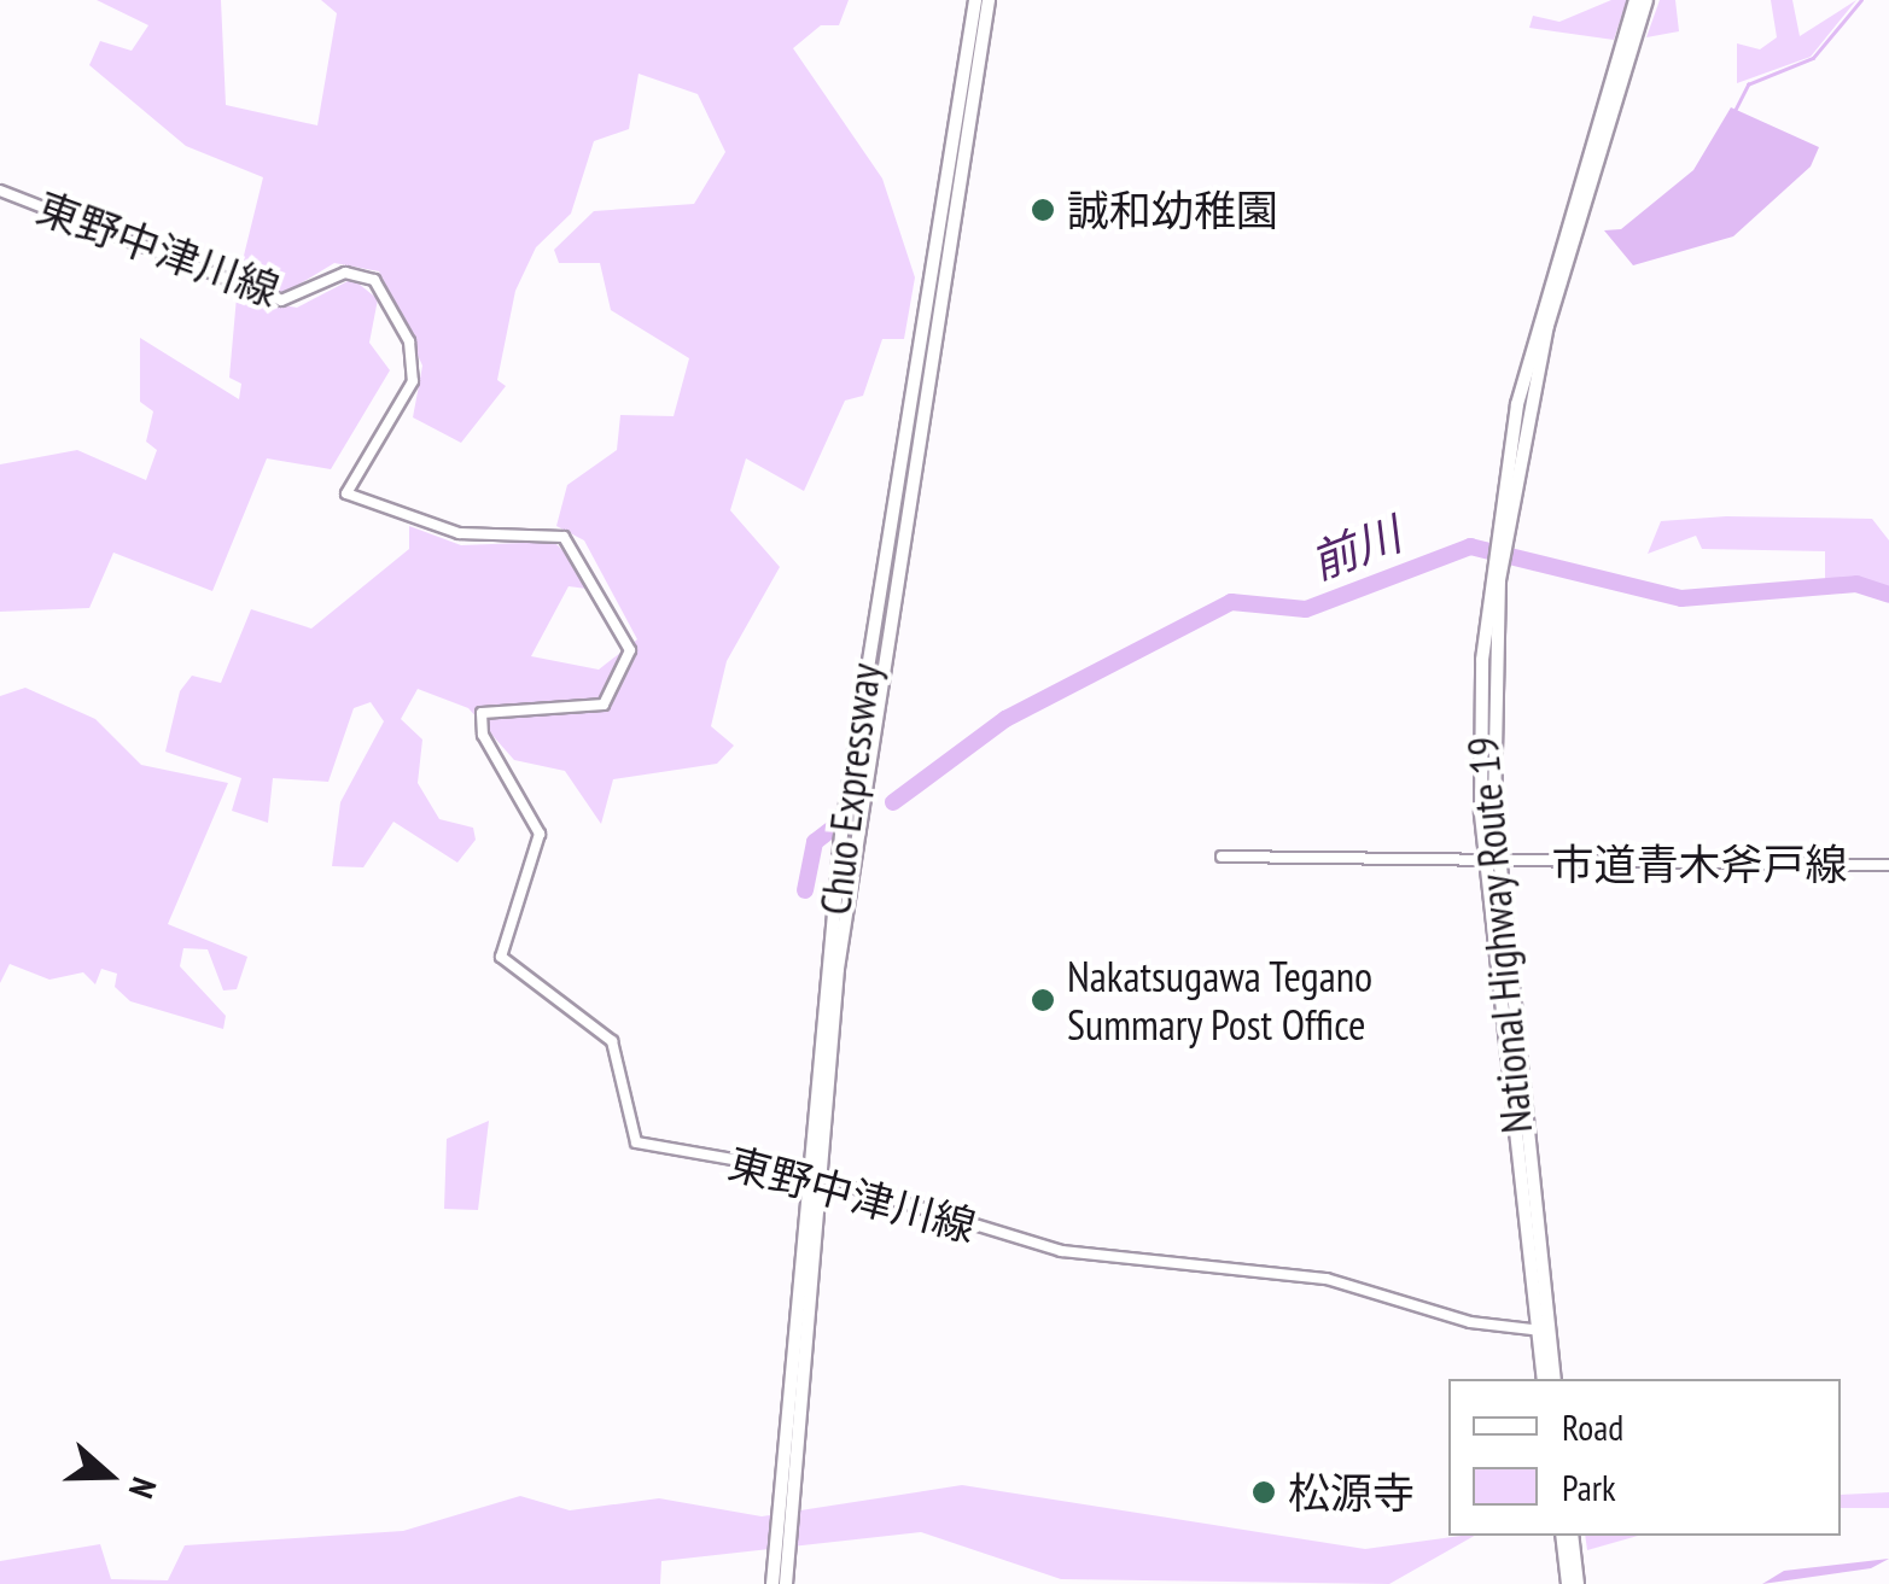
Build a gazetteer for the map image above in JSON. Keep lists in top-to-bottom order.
{
  "streets": {
    "highway": ["Chuo Expressway", "National Highway Route 19"],
    "main road": ["東野中津川線", "市道青木斧戸線"]
  },
  "crossings": [
    ["東野中津川線", "National Highway Route 19"],
    ["市道青木斧戸線", "National Highway Route 19"]
  ],
  "water": ["前川"],
  "places": ["誠和幼稚園", "Nakatsugawa Tegano Summary Post Office", "松源寺"],
  "legend": ["Road", "Park"],
  "north": "right"
}
